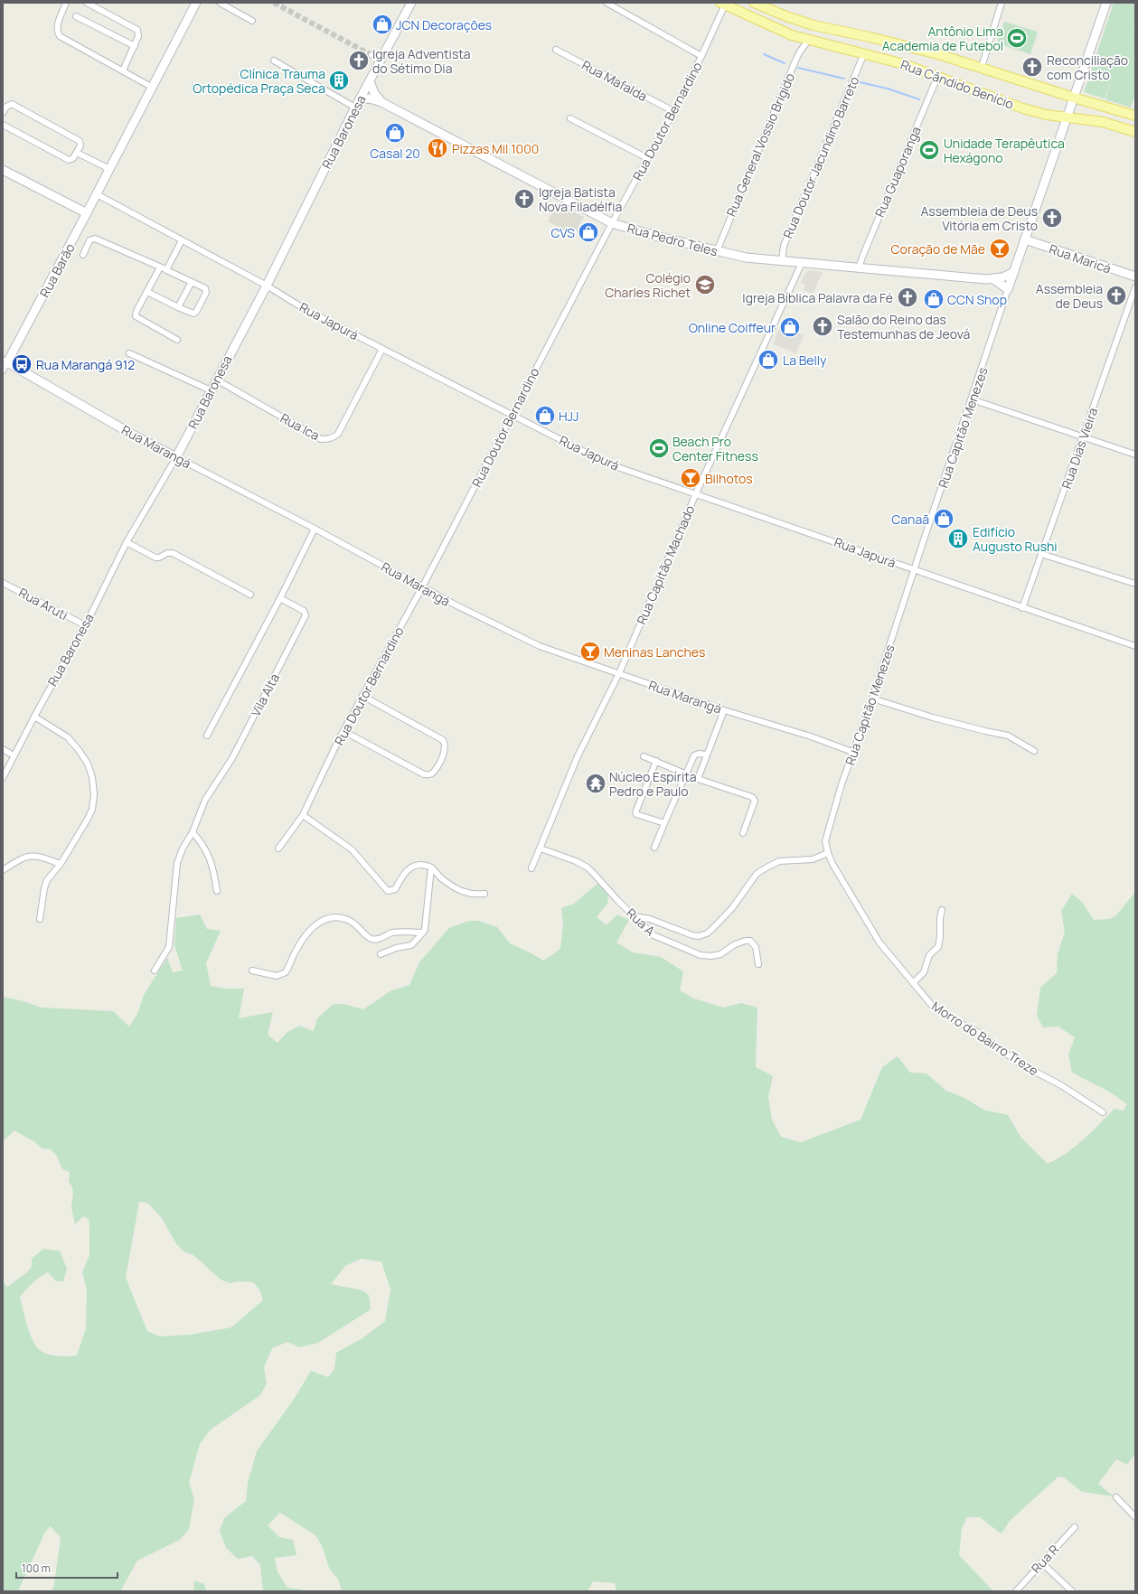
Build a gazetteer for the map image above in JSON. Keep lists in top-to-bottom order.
{
  "streets": {
    "main road": ["Rua Cândido Benício"],
    "street": [
      "Rua Mafalda",
      "Rua Doutor Bernardino",
      "Rua Baronesa",
      "Rua General Vossio Brigido",
      "Rua Doutor Jacundino Barreto",
      "Rua Guaporanga",
      "Rua Pedro Teles",
      "Rua Maricá",
      "Rua Barão",
      "Rua Japurá",
      "Rua Ica",
      "Rua Capitão Menezes",
      "Rua Marangá",
      "Rua Dias Vieira",
      "Rua Capitão Machado",
      "Rua Aruti",
      "Vila Alta",
      "Rua A",
      "Morro do Bairro Treze",
      "Rua R"
    ]
  },
  "crossings": [
    ["Rua Mafalda", "Rua Doutor Bernardino"],
    ["Rua Cândido Benício", "Rua Doutor Bernardino"],
    ["Rua Cândido Benício", "Rua General Vossio Brigido"],
    ["Rua Cândido Benício", "Rua Doutor Jacundino Barreto"],
    ["Rua Cândido Benício", "Rua Guaporanga"],
    ["Rua Cândido Benício", "Rua Capitão Menezes"],
    ["Rua Doutor Bernardino", "Rua Pedro Teles"],
    ["Rua Doutor Bernardino", "Rua Japurá"],
    ["Rua Doutor Bernardino", "Rua Marangá"],
    ["Rua Baronesa", "Rua Pedro Teles"],
    ["Rua Baronesa", "Rua Japurá"],
    ["Rua Baronesa", "Rua Ica"],
    ["Rua Baronesa", "Rua Marangá"],
    ["Rua Baronesa", "Rua Aruti"],
    ["Rua General Vossio Brigido", "Rua Pedro Teles"],
    ["Rua Doutor Jacundino Barreto", "Rua Pedro Teles"],
    ["Rua Guaporanga", "Rua Pedro Teles"],
    ["Rua Pedro Teles", "Rua Capitão Menezes"],
    ["Rua Pedro Teles", "Rua Capitão Machado"],
    ["Rua Maricá", "Rua Capitão Menezes"],
    ["Rua Barão", "Rua Japurá"],
    ["Rua Barão", "Rua Marangá"],
    ["Rua Japurá", "Rua Ica"],
    ["Rua Japurá", "Rua Capitão Menezes"],
    ["Rua Japurá", "Rua Dias Vieira"],
    ["Rua Japurá", "Rua Capitão Machado"],
    ["Rua Capitão Menezes", "Rua Marangá"],
    ["Rua Capitão Menezes", "Morro do Bairro Treze"],
    ["Rua Marangá", "Rua Capitão Machado"],
    ["Rua Capitão Machado", "Rua A"]
  ],
  "places": {
    "shop": [
      "JCN Decorações",
      "Casal 20",
      "CVS",
      "CCN Shop",
      "Online Coiffeur",
      "La Belly",
      "HJJ",
      "Canaã"
    ],
    "sports": ["Antônio Lima Academia de Futebol", "Unidade Terapêutica Hexágono", "Beach Pro Center Fitness"],
    "church": [
      "Igreja Adventista do Sétimo Dia",
      "Reconciliação com Cristo",
      "Igreja Batista Nova Filadélfia",
      "Assembleia de Deus Vitória em Cristo",
      "Assembleia de Deus",
      "Igreja Bíblica Palavra da Fé",
      "Salão do Reino das Testemunhas de Jeová"
    ],
    "building": ["Clínica Trauma Ortopédica Praça Seca", "Edifício Augusto Rushi"],
    "restaurant": ["Pizzas Mil 1000"],
    "bar": ["Coração de Mãe", "Bilhotos", "Meninas Lanches"],
    "school or university": ["Colégio Charles Richet"],
    "bus stop": ["Rua Marangá 912"],
    "temple": ["Núcleo Espírita Pedro e Paulo"]
  },
  "scale_bar": "100 m"
}
